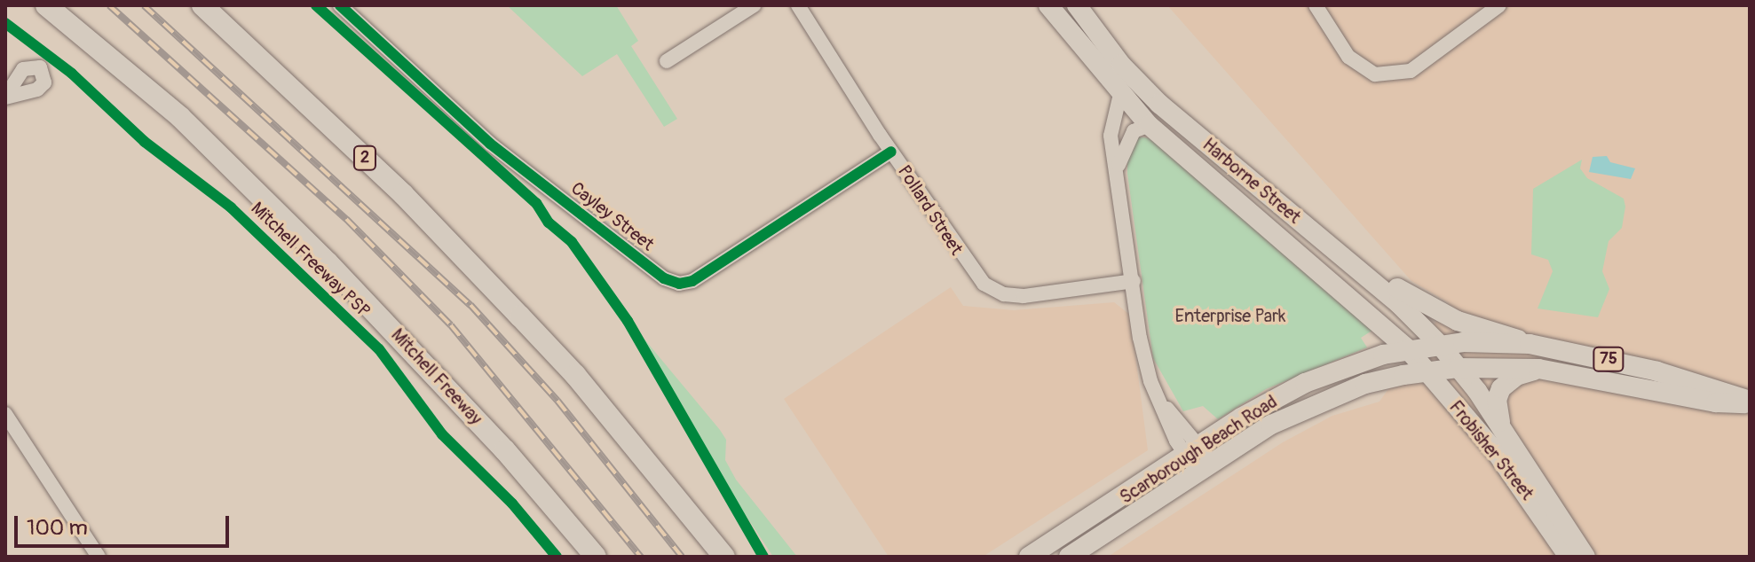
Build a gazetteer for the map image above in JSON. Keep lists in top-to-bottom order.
{
  "streets": {
    "highway": ["2", "Mitchell Freeway"],
    "main road": [
      "Harborne Street",
      "75",
      "Scarborough Beach Road",
      "Frobisher Street"
    ],
    "street": ["Pollard Street", "Cayley Street"],
    "cycle path": ["Mitchell Freeway PSP"]
  },
  "crossings": [
    ["Harborne Street", "Scarborough Beach Road"],
    ["Harborne Street", "Frobisher Street"],
    ["Pollard Street", "Cayley Street"],
    ["Scarborough Beach Road", "Frobisher Street"]
  ],
  "parks": ["Enterprise Park"],
  "scale_bar": "100 m"
}
